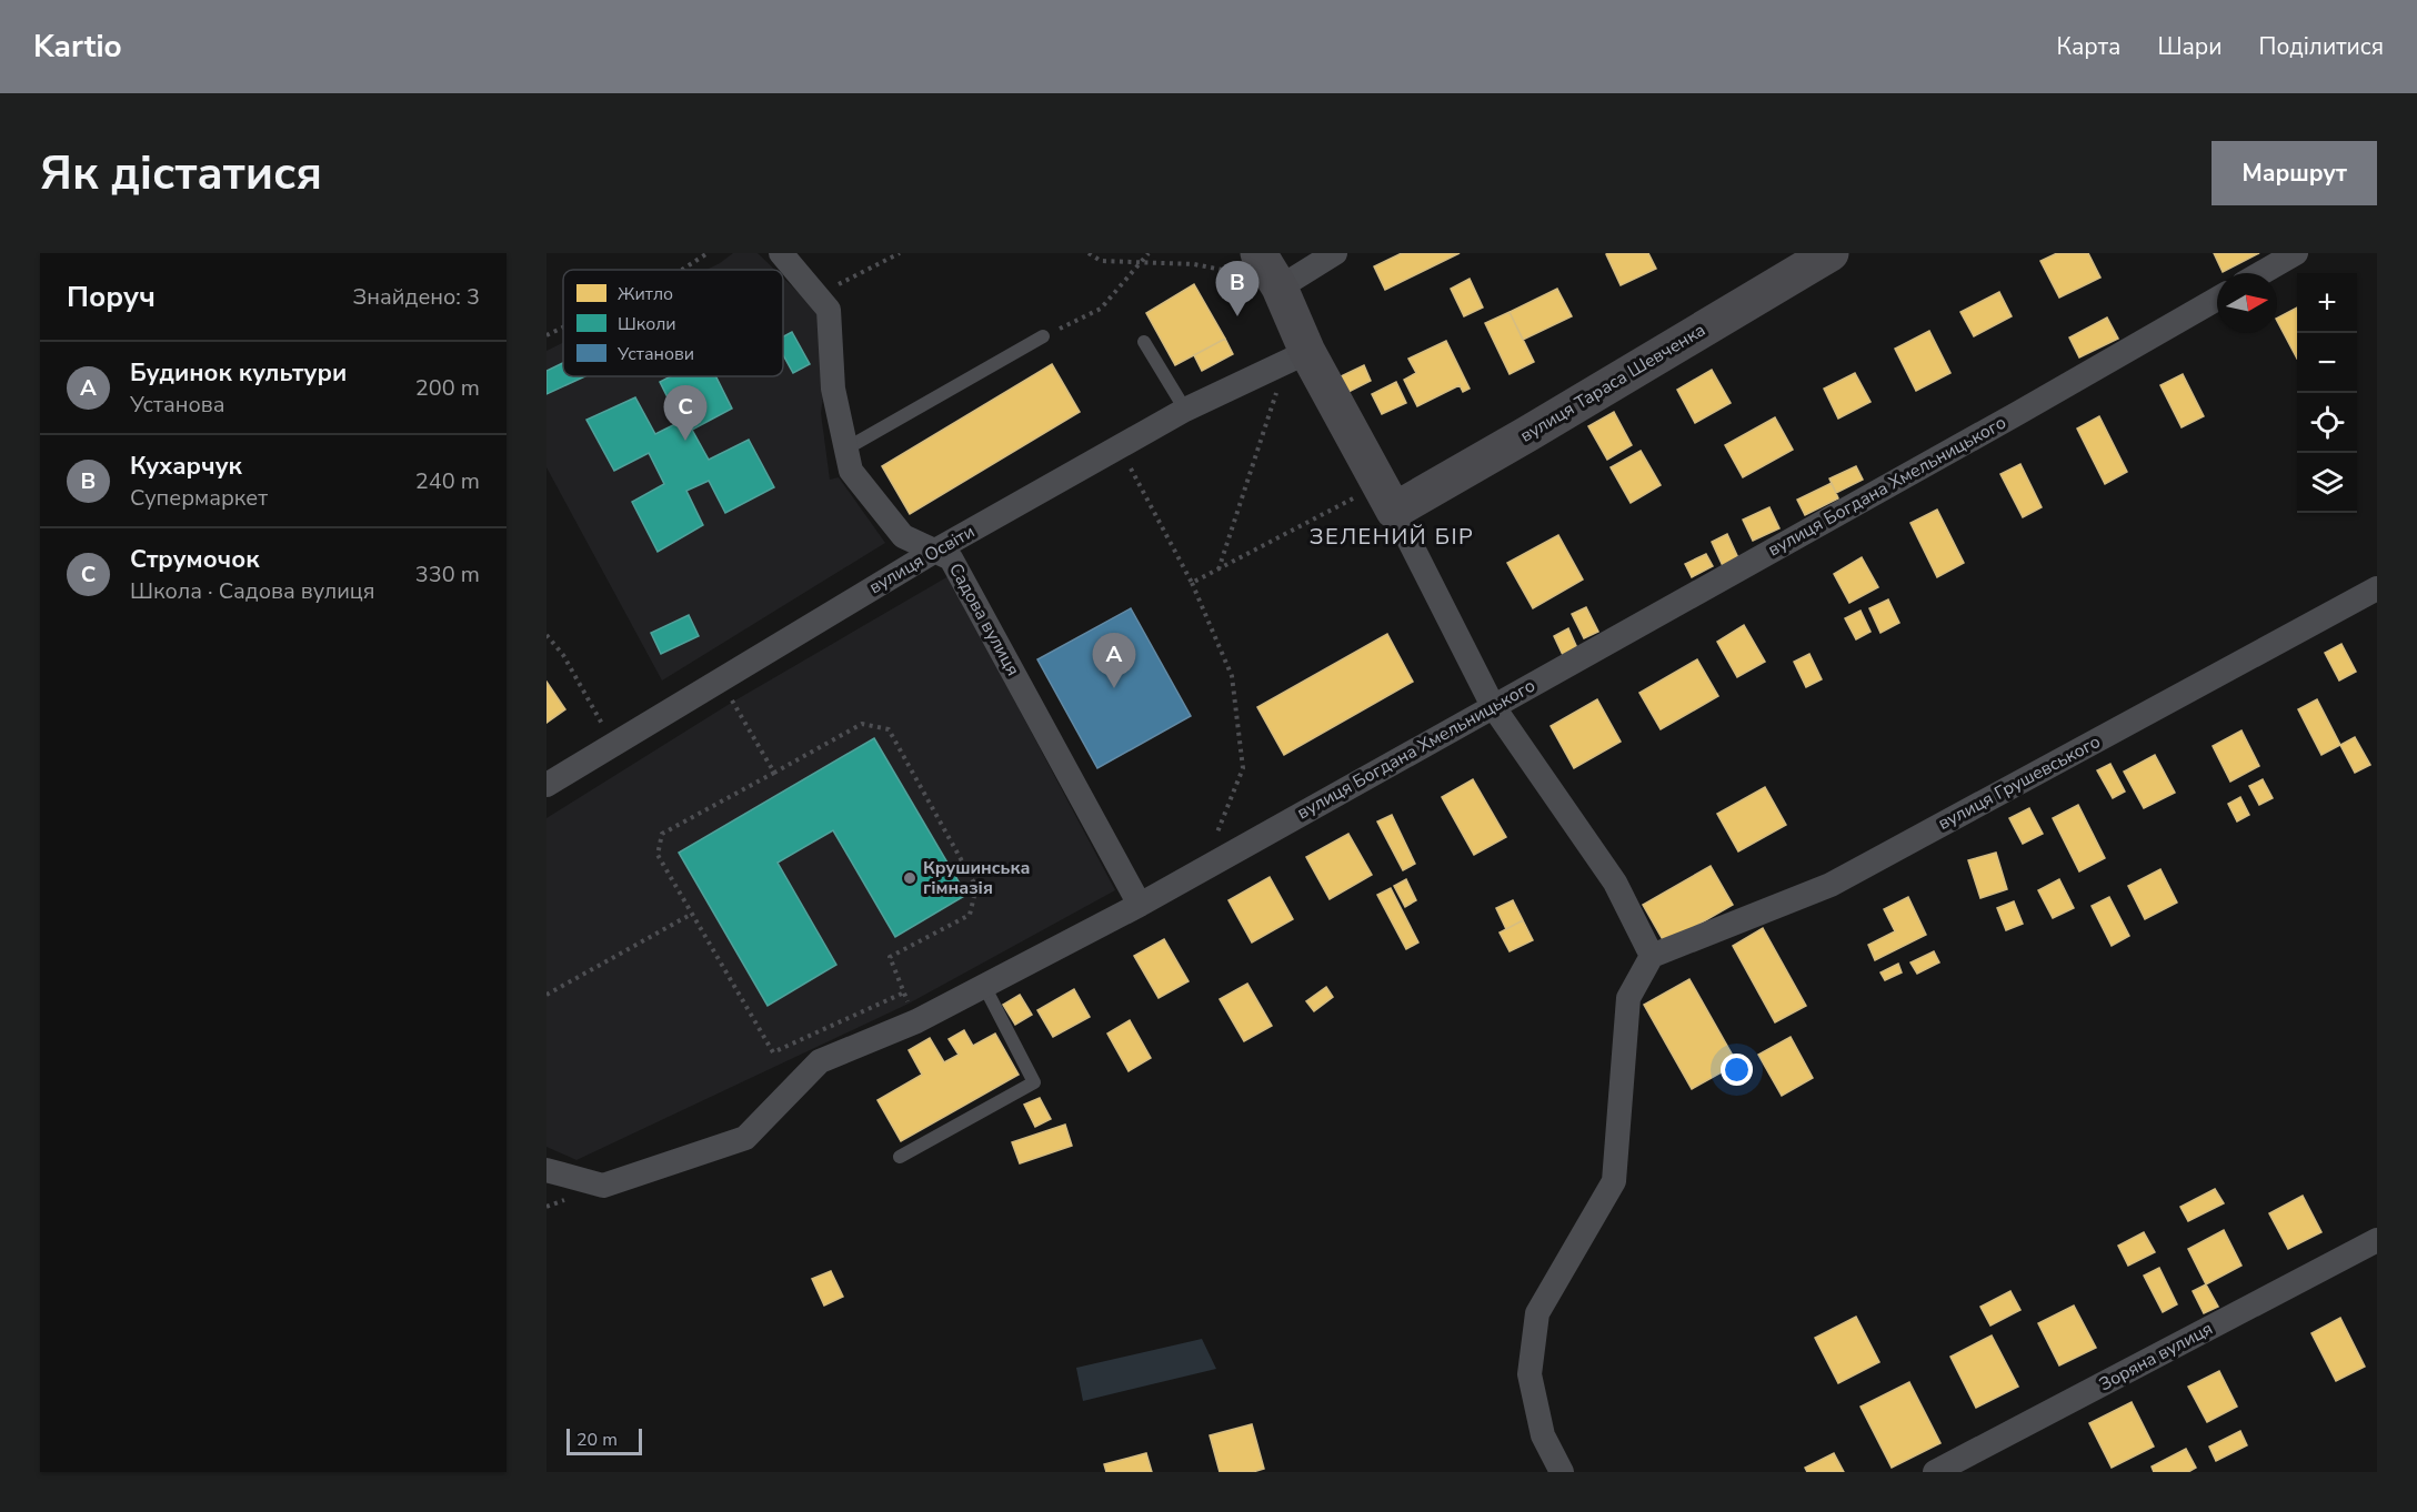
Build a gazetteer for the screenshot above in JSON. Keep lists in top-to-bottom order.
{
  "streets": {
    "street": [
      "вулиця Тараса Шевченка",
      "вулиця Богдана Хмельницького",
      "вулиця Освіти",
      "Садова вулиця",
      "вулиця Грушевського",
      "Зоряна вулиця"
    ]
  },
  "crossings": [
    ["вулиця Богдана Хмельницького", "Садова вулиця"],
    ["вулиця Освіти", "Садова вулиця"]
  ],
  "districts": ["ЗЕЛЕНИЙ БІР"],
  "places": ["Крушинська гімназія"],
  "legend": ["Житло", "Школи", "Установи"],
  "scale_bar": "20 m",
  "north": "right",
  "page": {
    "header": "Kartio",
    "nav": ["Карта", "Шари", "Поділитися"],
    "buttons": "Маршрут",
    "title": "Як дістатися",
    "heading": ["Поруч", "Знайдено: 3"],
    "pins": ["B", "C", "A"],
    "map_buttons": ["+", "−"],
    "list": [
      {
        "mark": "A",
        "name": "Будинок культури",
        "note": "Установа",
        "value": "200 m"
      },
      {
        "mark": "B",
        "name": "Кухарчук",
        "note": "Супермаркет",
        "value": "240 m"
      },
      {
        "mark": "C",
        "name": "Струмочок",
        "note": "Школа · Садова вулиця",
        "value": "330 m"
      }
    ],
    "scale": "20 m"
  }
}
